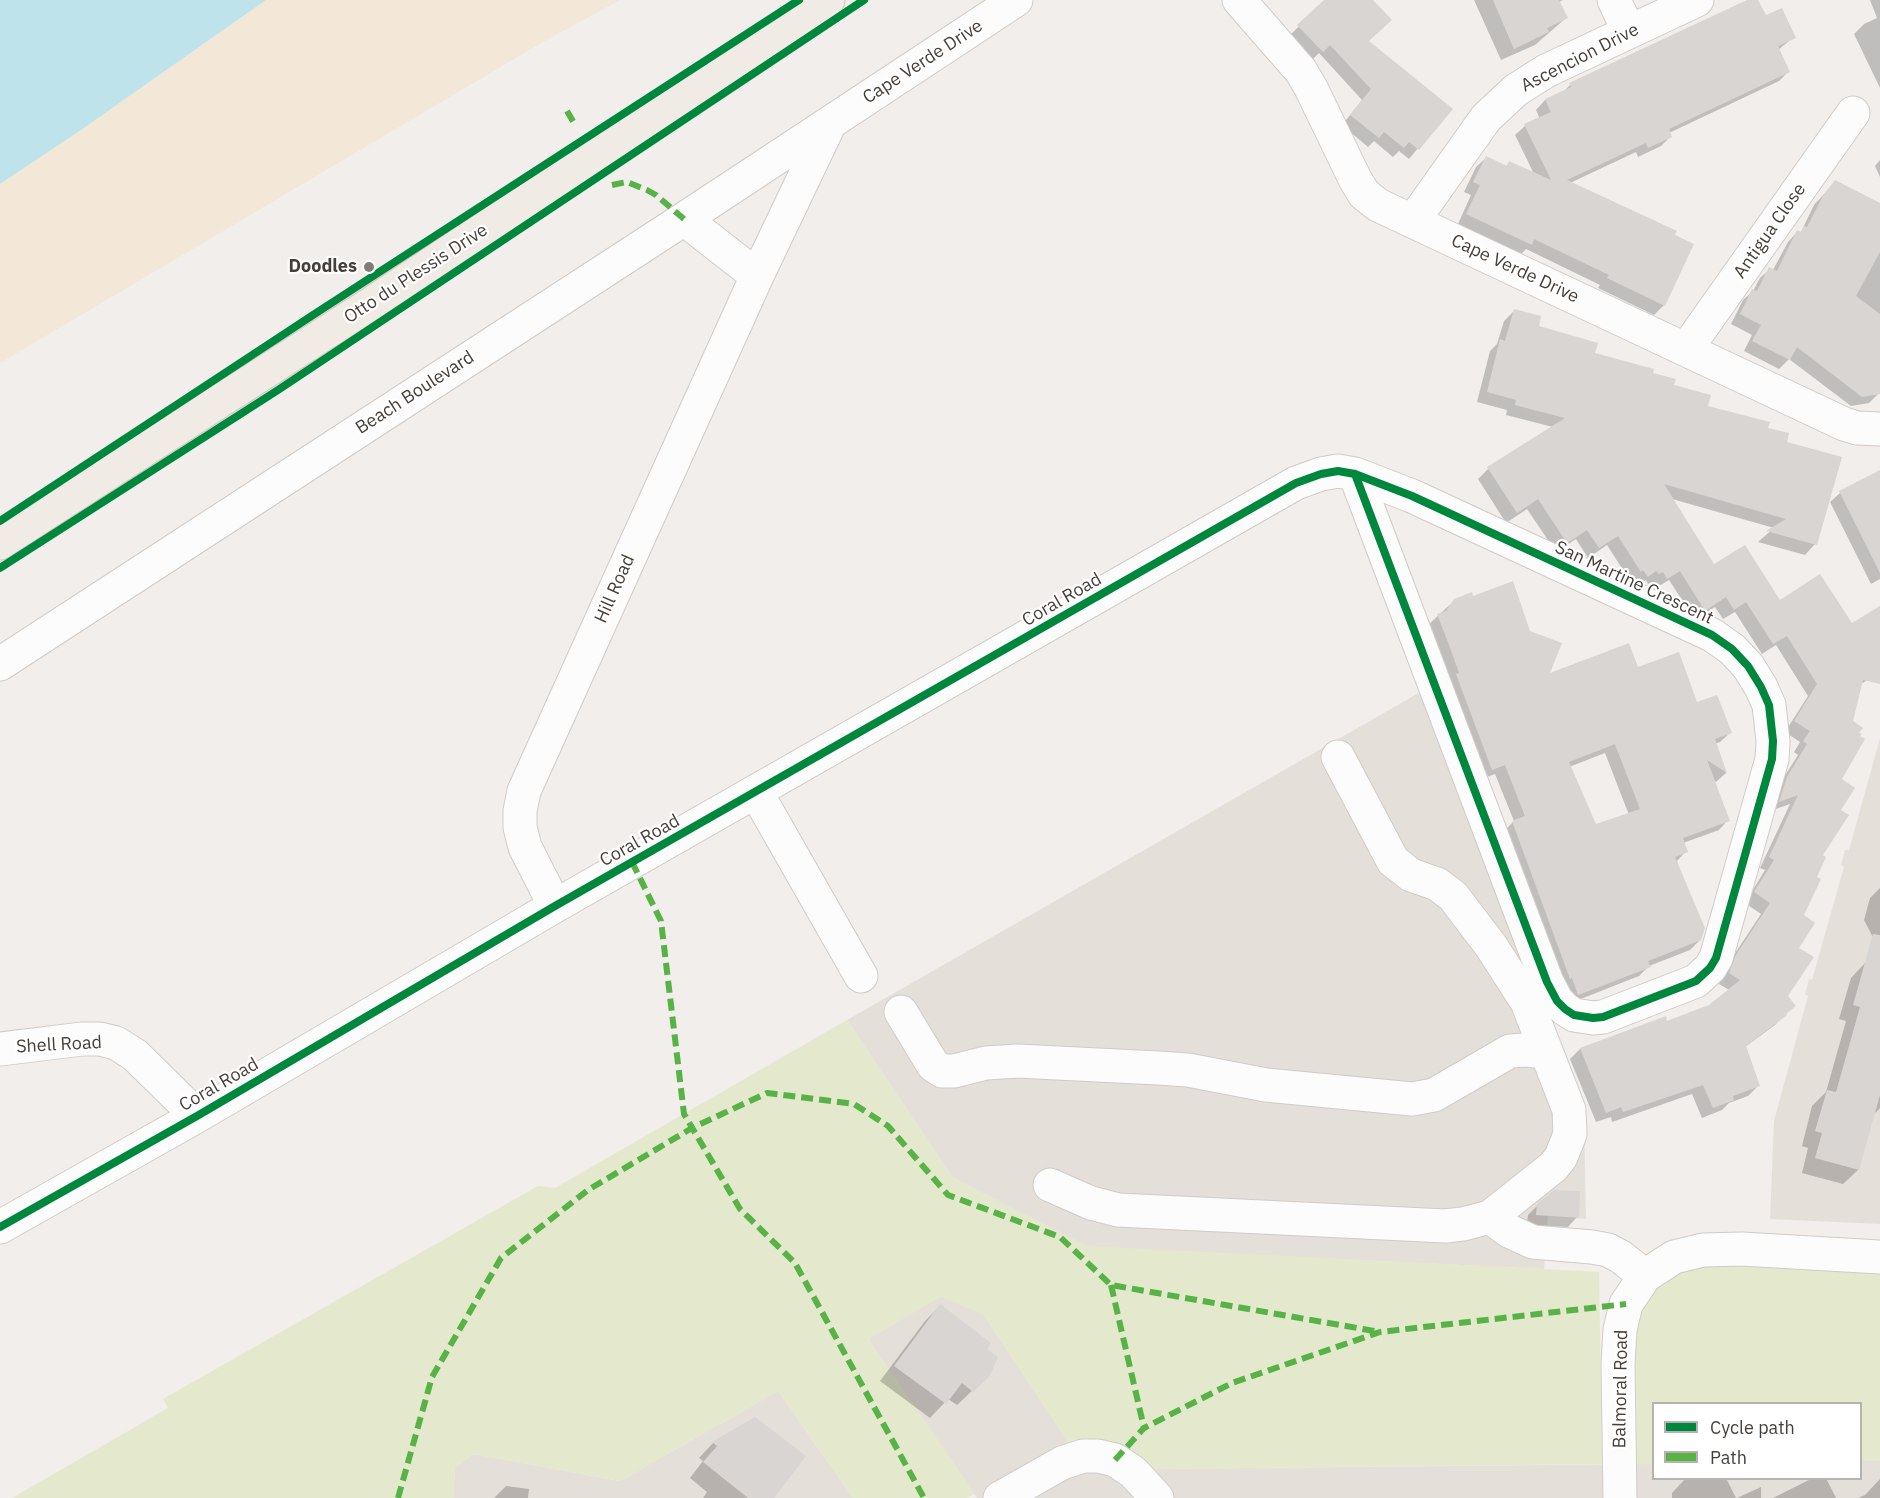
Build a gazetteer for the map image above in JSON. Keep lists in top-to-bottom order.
{
  "streets": {
    "main road": ["Otto du Plessis Drive"],
    "street": [
      "Ascencion Drive",
      "Cape Verde Drive",
      "Antigua Close",
      "Beach Boulevard",
      "San Martine Crescent",
      "Hill Road",
      "Coral Road",
      "Shell Road",
      "Balmoral Road"
    ]
  },
  "crossings": [
    ["Ascencion Drive", "Cape Verde Drive"],
    ["Cape Verde Drive", "Antigua Close"],
    ["Cape Verde Drive", "Beach Boulevard"],
    ["Cape Verde Drive", "Hill Road"],
    ["Beach Boulevard", "Hill Road"],
    ["San Martine Crescent", "Coral Road"],
    ["Hill Road", "Coral Road"],
    ["Coral Road", "Shell Road"]
  ],
  "places": ["Doodles"],
  "legend": ["Cycle path", "Path"]
}
